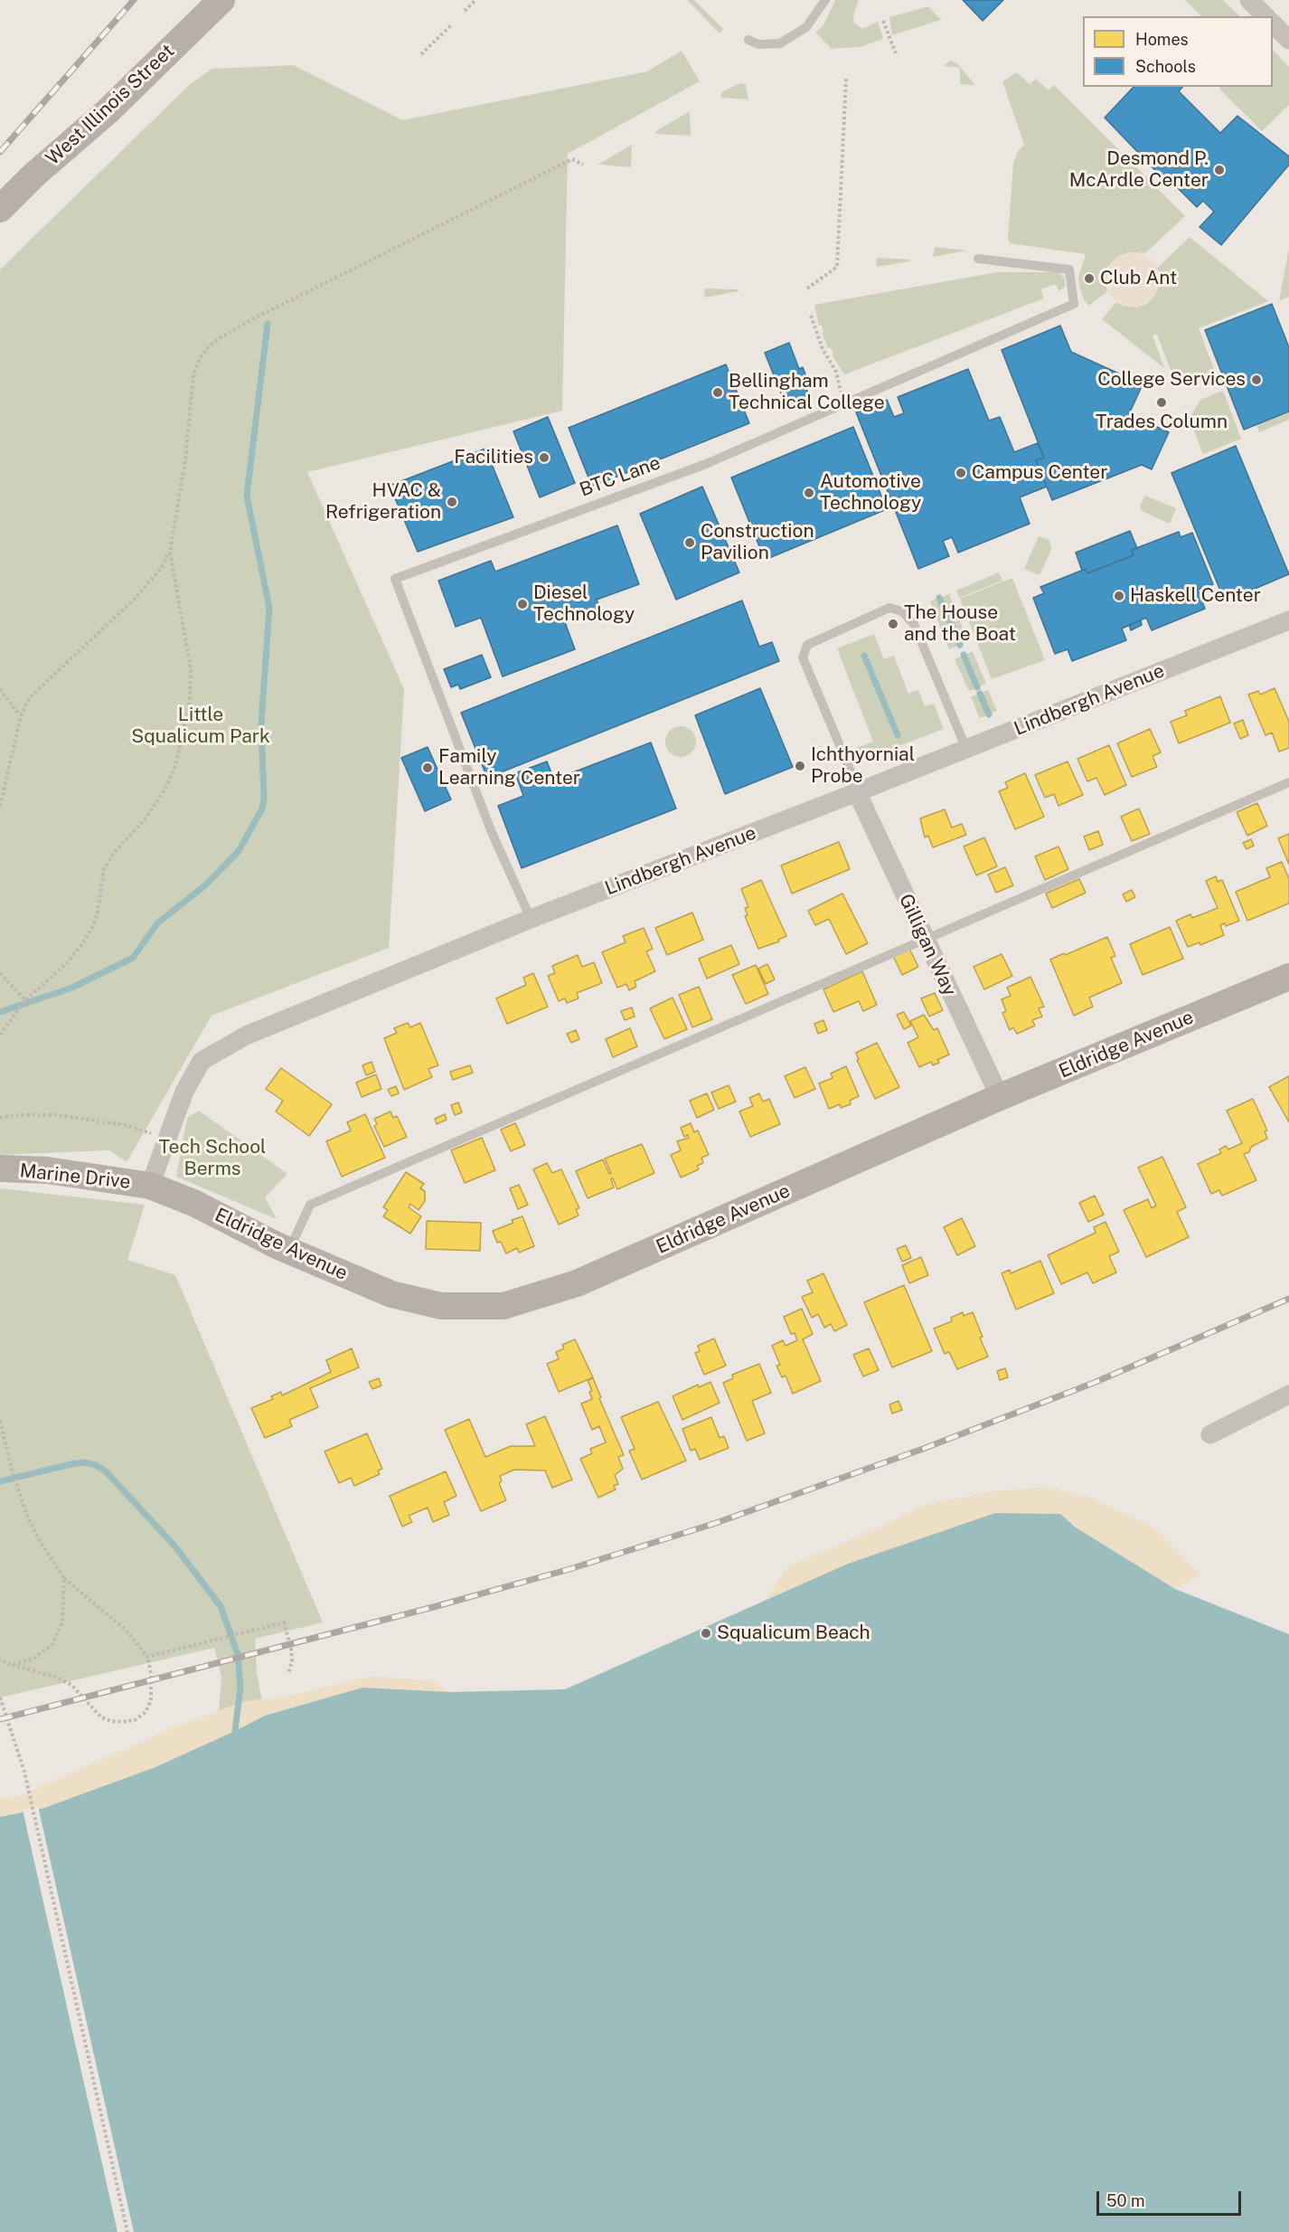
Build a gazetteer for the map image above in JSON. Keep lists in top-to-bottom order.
{
  "streets": {
    "main road": ["West Illinois Street", "Eldridge Avenue", "Marine Drive"],
    "street": ["Lindbergh Avenue", "Gilligan Way"],
    "lane": ["BTC Lane"]
  },
  "crossings": [
    ["BTC Lane", "Lindbergh Avenue"],
    ["Lindbergh Avenue", "Gilligan Way"],
    ["Lindbergh Avenue", "Eldridge Avenue"],
    ["Lindbergh Avenue", "Marine Drive"],
    ["Gilligan Way", "Eldridge Avenue"],
    ["Eldridge Avenue", "Marine Drive"]
  ],
  "parks": ["Little Squalicum Park", "Tech School Berms"],
  "places": [
    "Desmond P. McArdle Center",
    "Club Ant",
    "College Services",
    "Bellingham Technical College",
    "Trades Column",
    "Facilities",
    "Campus Center",
    "Automotive Technology",
    "HVAC & Refrigeration",
    "Construction Pavilion",
    "Haskell Center",
    "Diesel Technology",
    "The House and the Boat",
    "Ichthyornial Probe",
    "Family Learning Center",
    "Squalicum Beach"
  ],
  "legend": ["Homes", "Schools"],
  "scale_bar": "50 m"
}
